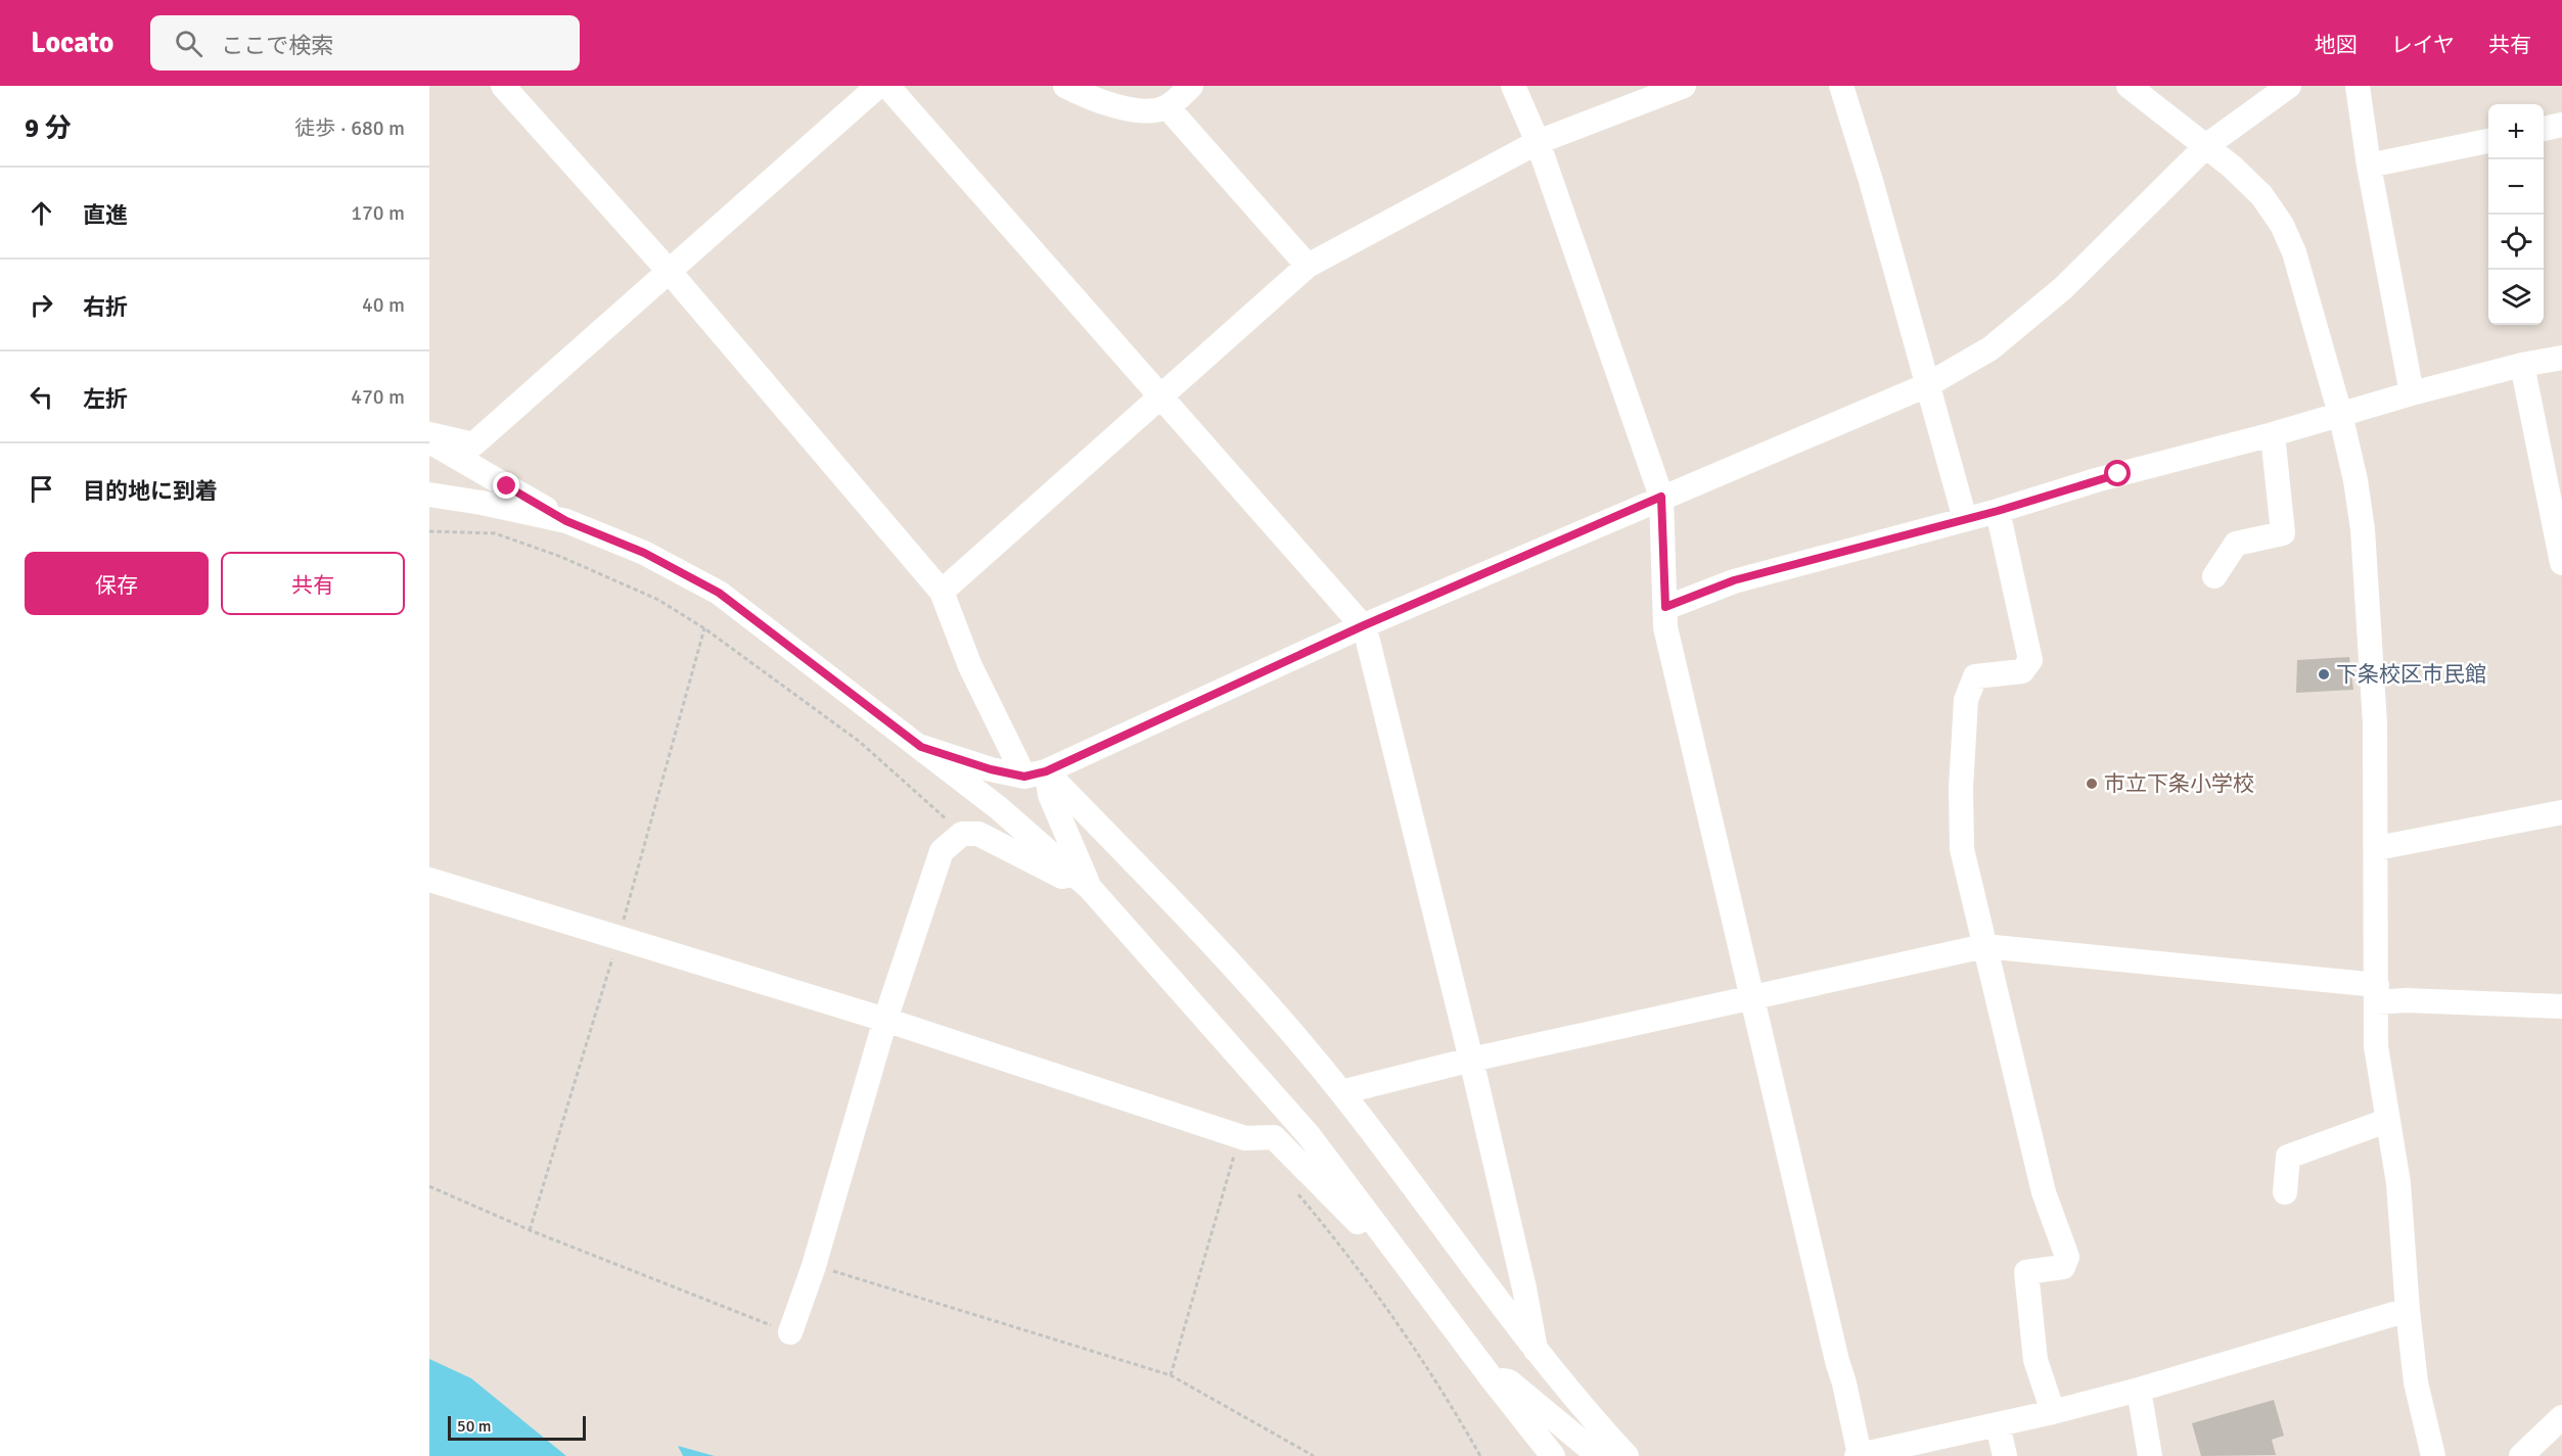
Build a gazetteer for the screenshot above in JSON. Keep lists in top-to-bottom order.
{
  "places": ["下条校区市民館", "市立下条小学校"],
  "scale_bar": "50 m",
  "page": {
    "header": "Locato",
    "search": "ここで検索",
    "nav": ["地図", "レイヤ", "共有"],
    "heading": ["9 分", "徒歩 · 680 m"],
    "map_buttons": ["+", "−"],
    "list": [
      ["直進", "170 m"],
      ["右折", "40 m"],
      ["左折", "470 m"],
      "目的地に到着"
    ],
    "buttons": ["保存", "共有"],
    "scale": "50 m"
  }
}
